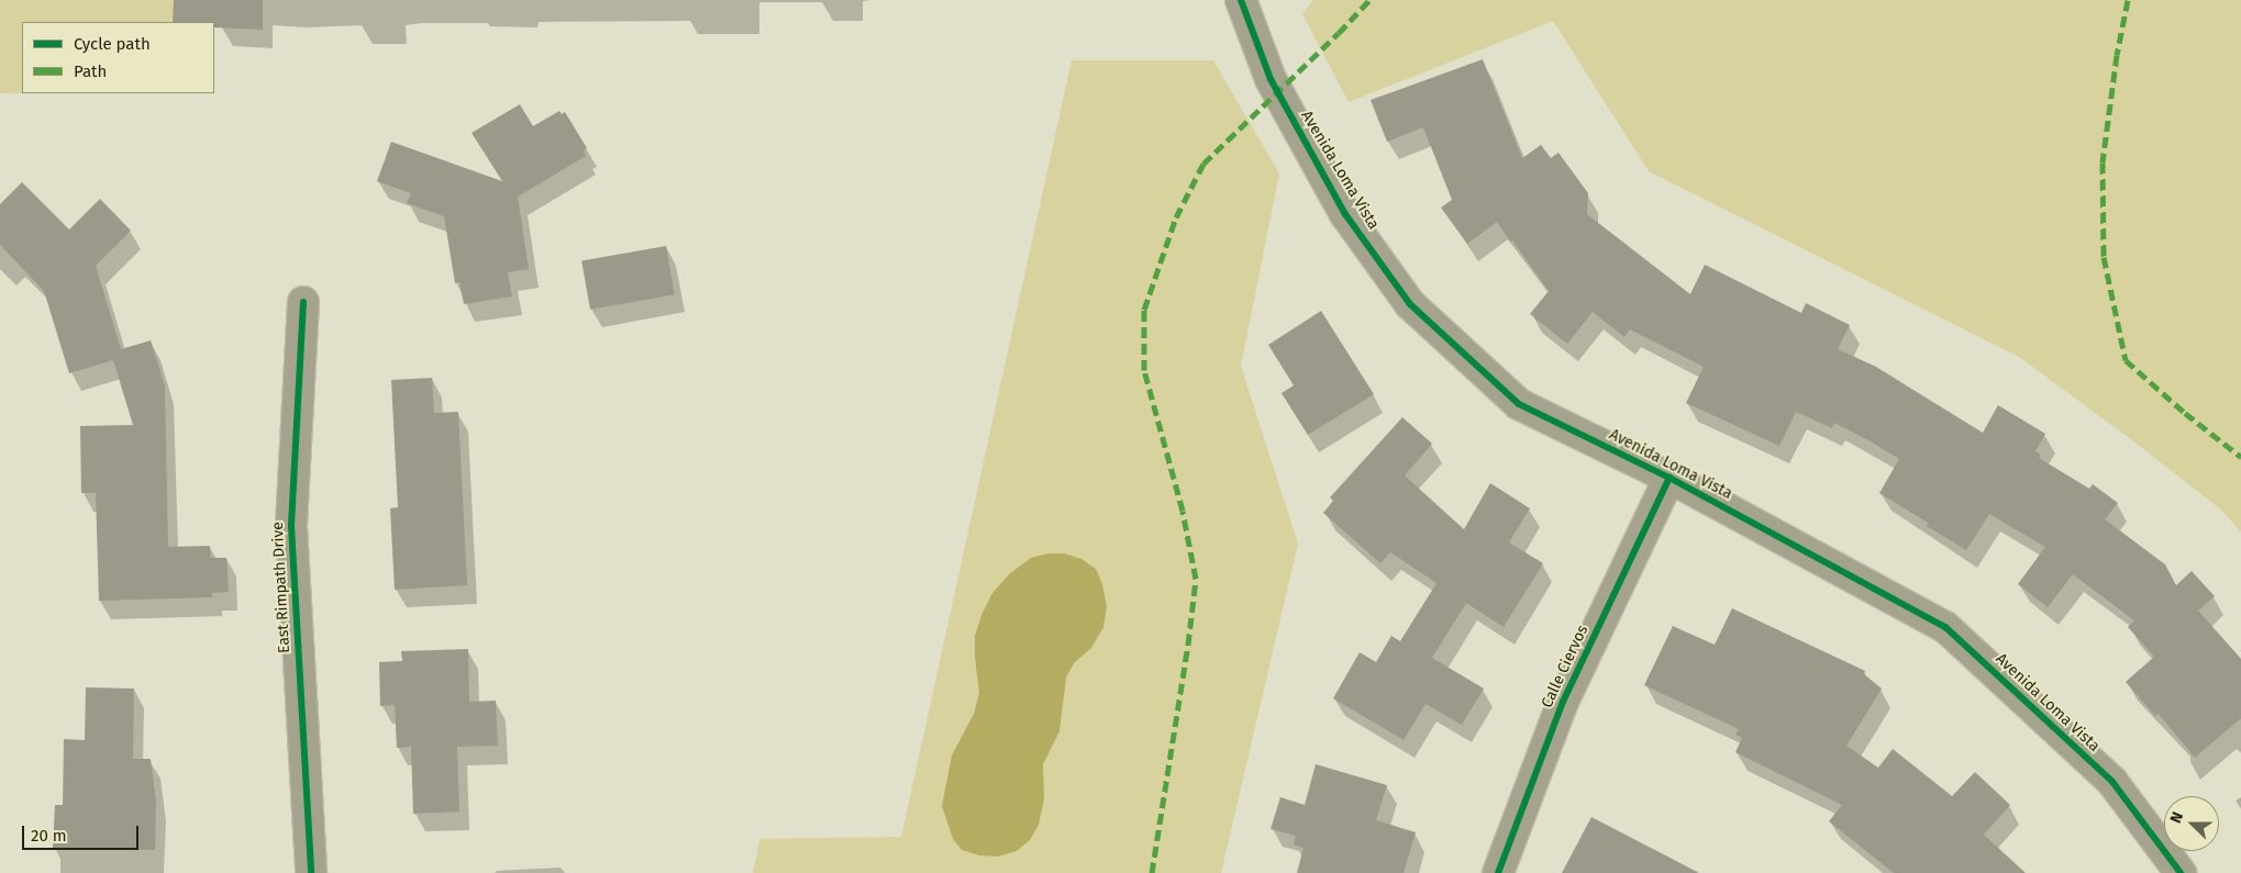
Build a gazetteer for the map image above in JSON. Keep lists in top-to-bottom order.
{
  "streets": {
    "street": ["Avenida Loma Vista", "East Rimpath Drive", "Calle Ciervos"]
  },
  "crossings": [
    ["Avenida Loma Vista", "Calle Ciervos"]
  ],
  "legend": ["Cycle path", "Path"],
  "scale_bar": "20 m",
  "north": "left"
}
